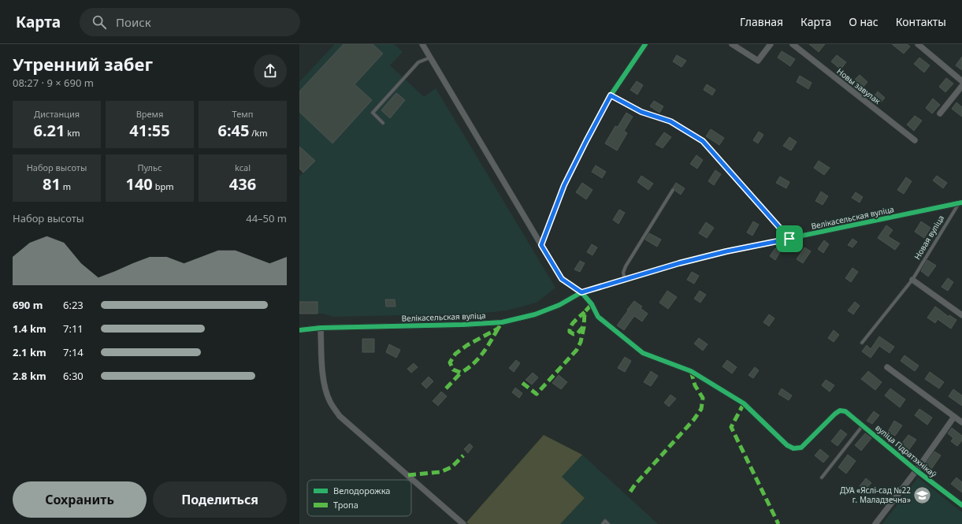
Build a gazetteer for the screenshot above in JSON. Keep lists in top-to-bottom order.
{
  "streets": {
    "street": ["Новы завулак", "Велікасельская вуліца", "вуліца Гідратэхнікаў"],
    "lane": ["Новая вуліца"]
  },
  "crossings": [
    ["Велікасельская вуліца", "Новая вуліца"],
    ["Велікасельская вуліца", "вуліца Гідратэхнікаў"]
  ],
  "places": {
    "school or university": ["ДУА «Яслі-сад №22 г. Маладзечна»"]
  },
  "legend": ["Велодорожка", "Тропа"],
  "page": {
    "header": "Карта",
    "search": "Поиск",
    "nav": [
      "Главная",
      "Карта",
      "О нас",
      "Контакты"
    ],
    "heading": ["Утренний забег", "08:27 · 9 × 690 m"],
    "stats": [
      ["Дистанция", "6.21 km"],
      ["Время", "41:55"],
      ["Темп", "6:45 /km"],
      ["Набор высоты", "81 m"],
      ["Пульс", "140 bpm"],
      ["kcal", "436"]
    ],
    "chart": ["Набор высоты", "44–50 m"],
    "list": [
      {
        "name": "690 m",
        "note": "6:23"
      },
      {
        "name": "1.4 km",
        "note": "7:11"
      },
      {
        "name": "2.1 km",
        "note": "7:14"
      },
      {
        "name": "2.8 km",
        "note": "6:30"
      }
    ],
    "buttons": ["Сохранить", "Поделиться"]
  }
}
